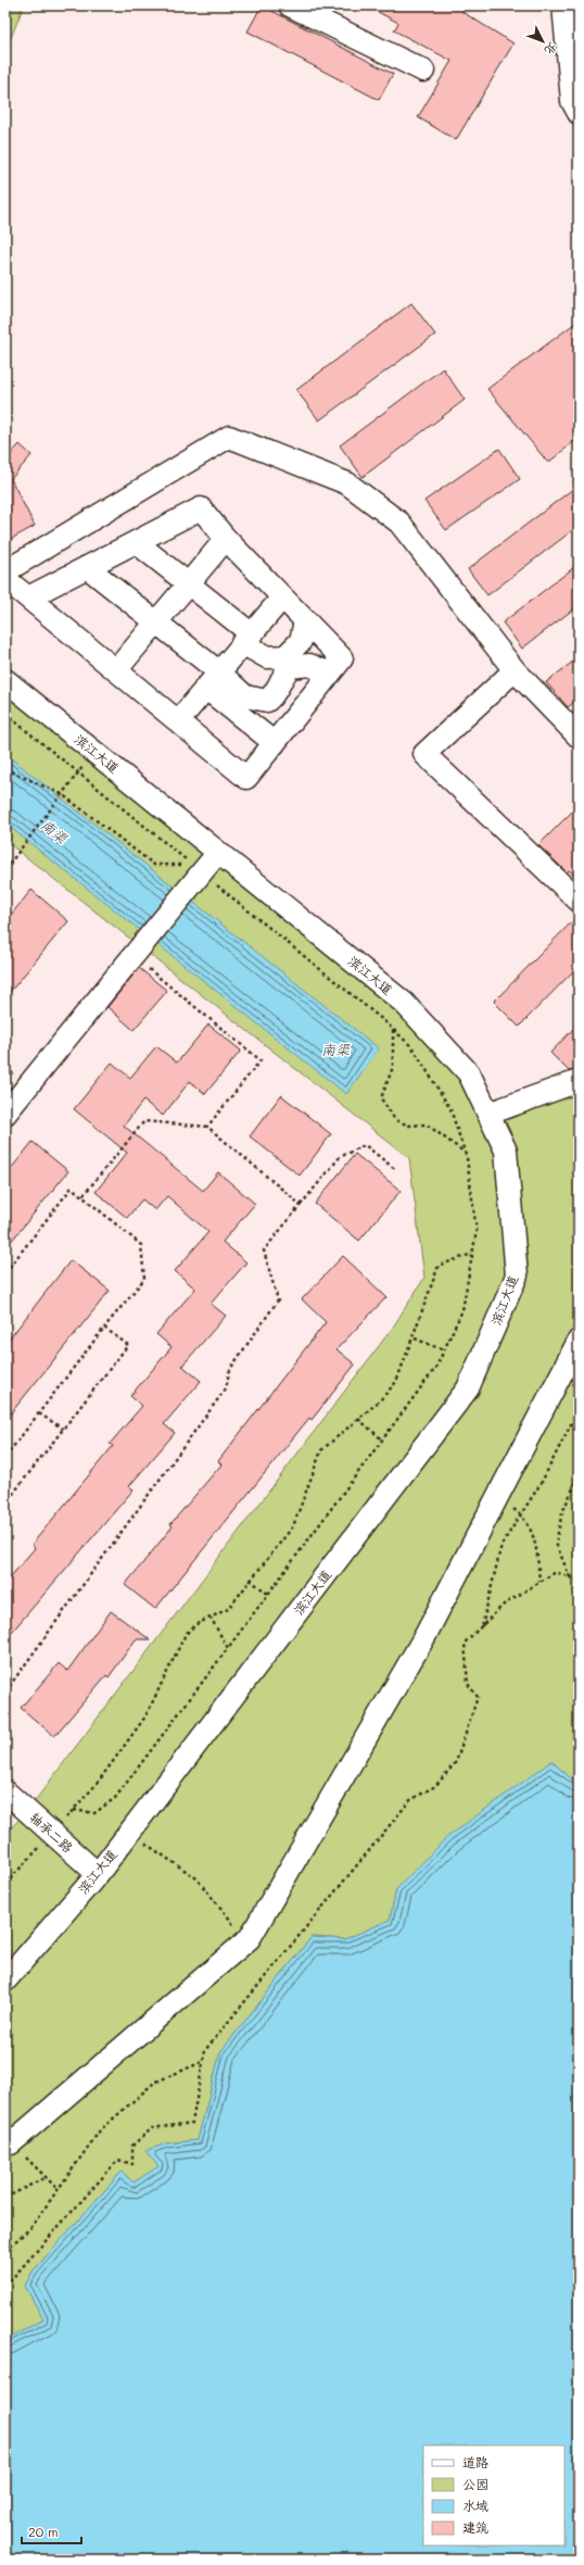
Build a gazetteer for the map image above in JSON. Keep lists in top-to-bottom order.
{
  "streets": {
    "street": ["滨江大道", "轴承二路"]
  },
  "crossings": [
    ["滨江大道", "轴承二路"]
  ],
  "water": ["南渠"],
  "legend": [
    "道路",
    "公园",
    "水域",
    "建筑"
  ],
  "scale_bar": "20 m",
  "north": "bottom right"
}
